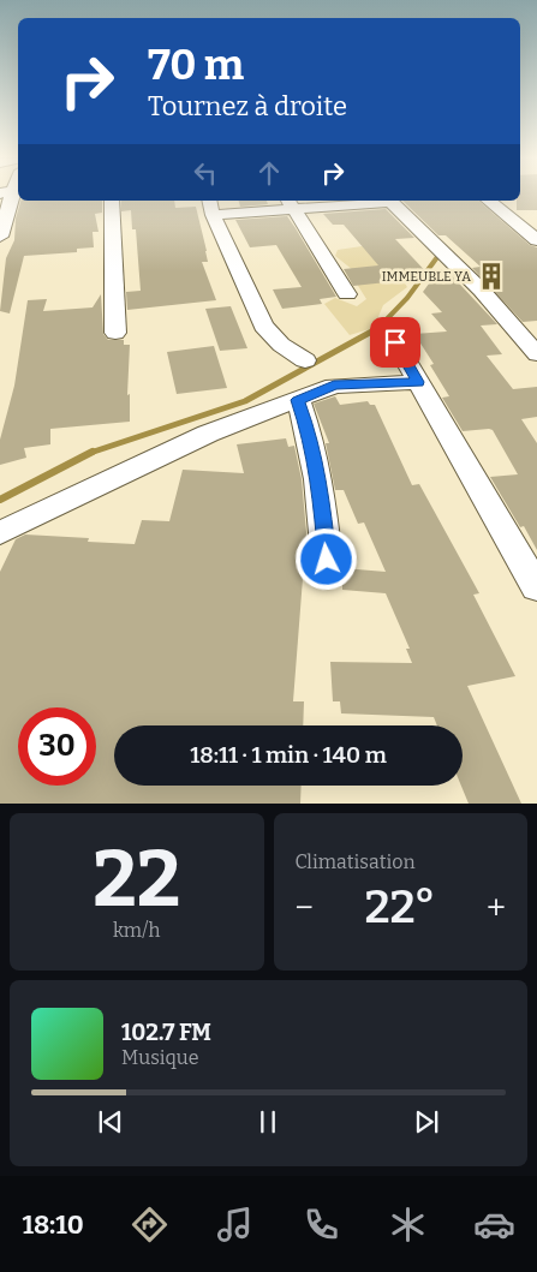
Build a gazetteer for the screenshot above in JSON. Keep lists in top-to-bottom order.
{
  "places": {
    "building": ["IMMEUBLE YA"]
  },
  "page": {
    "turn": ["70 m", "Tournez à droite"],
    "limit": "30",
    "trip": "18:11 · 1 min · 140 m",
    "tile": [
      ["22", "km/h"],
      "Climatisation"
    ],
    "heat": ["−", "22°", "+"],
    "song": ["102.7 FM", "Musique"],
    "tabs": "18:10"
  }
}
